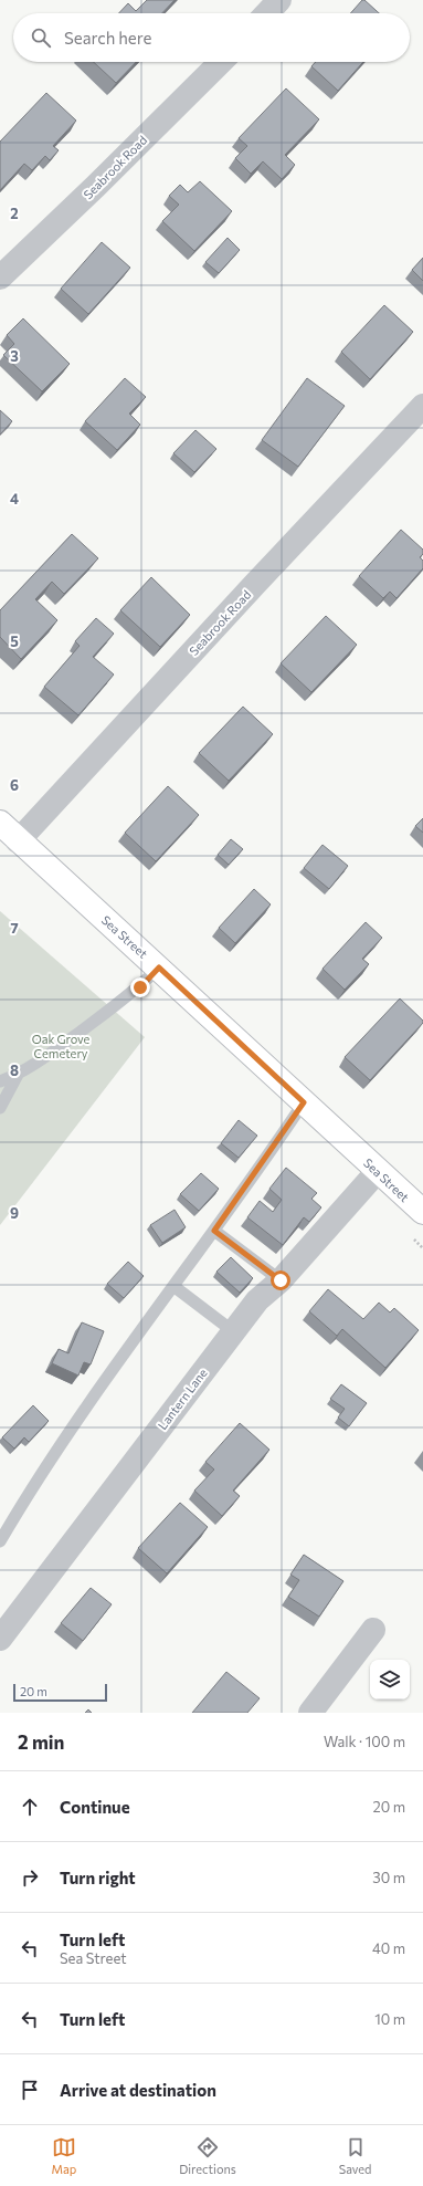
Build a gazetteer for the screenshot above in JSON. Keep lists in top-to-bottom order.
{
  "streets": {
    "street": ["Seabrook Road", "Sea Street", "Lantern Lane"]
  },
  "crossings": [
    ["Seabrook Road", "Sea Street"],
    ["Sea Street", "Lantern Lane"]
  ],
  "parks": ["Oak Grove Cemetery"],
  "scale_bar": "20 m",
  "page": {
    "search": "Search here",
    "scale": "20 m",
    "heading": ["2 min", "Walk · 100 m"],
    "list": [
      ["Continue", "20 m"],
      ["Turn right", "30 m"],
      ["Turn left", "Sea Street", "40 m"],
      ["Turn left", "10 m"],
      "Arrive at destination"
    ],
    "nav": ["Map", "Directions", "Saved"]
  },
  "grid": {
    "rows": [
      "2",
      "3",
      "4",
      "5",
      "6",
      "7",
      "8",
      "9"
    ]
  }
}
